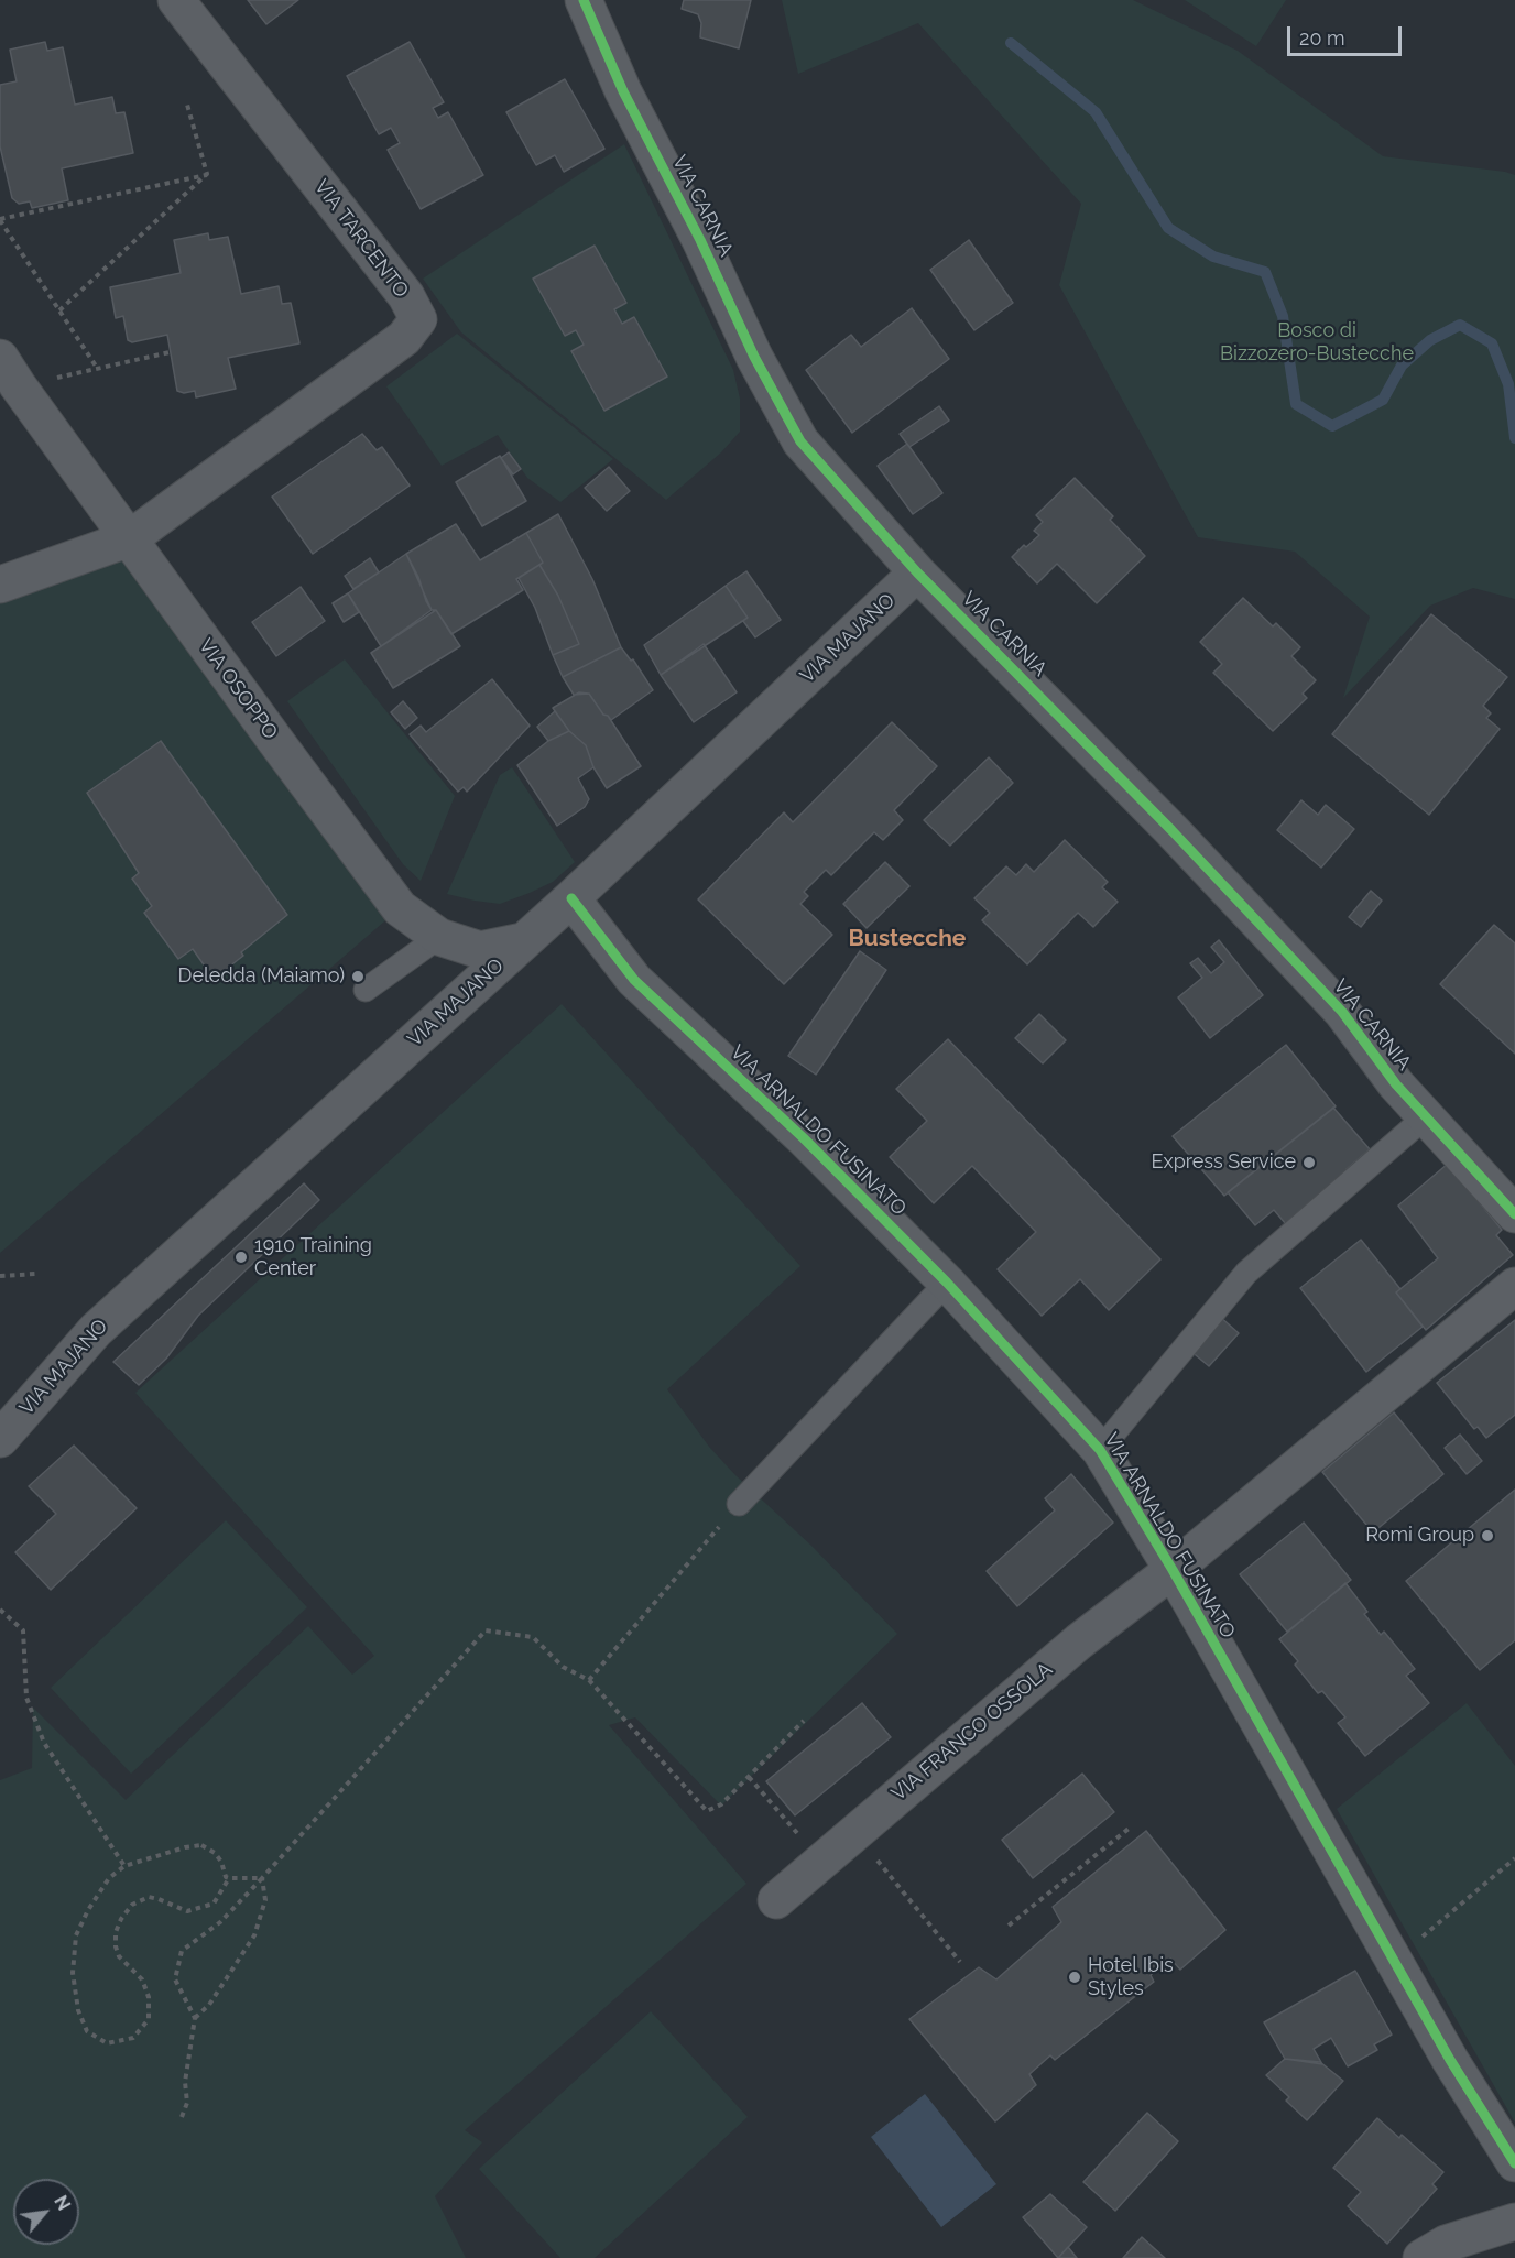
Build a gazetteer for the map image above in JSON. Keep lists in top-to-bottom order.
{
  "streets": {
    "street": [
      "VIA CARNIA",
      "VIA TARCENTO",
      "VIA MAJANO",
      "VIA OSOPPO",
      "VIA ARNALDO FUSINATO",
      "VIA FRANCO OSSOLA"
    ]
  },
  "crossings": [
    ["VIA CARNIA", "VIA MAJANO"],
    ["VIA TARCENTO", "VIA OSOPPO"],
    ["VIA MAJANO", "VIA OSOPPO"],
    ["VIA MAJANO", "VIA ARNALDO FUSINATO"],
    ["VIA ARNALDO FUSINATO", "VIA FRANCO OSSOLA"]
  ],
  "districts": ["Bustecche"],
  "parks": ["Bosco di Bizzozero-Bustecche"],
  "places": [
    "Deledda (Maiamo)",
    "Express Service",
    "1910 Training Center",
    "Romi Group",
    "Hotel Ibis Styles"
  ],
  "scale_bar": "20 m",
  "north": "top right"
}
